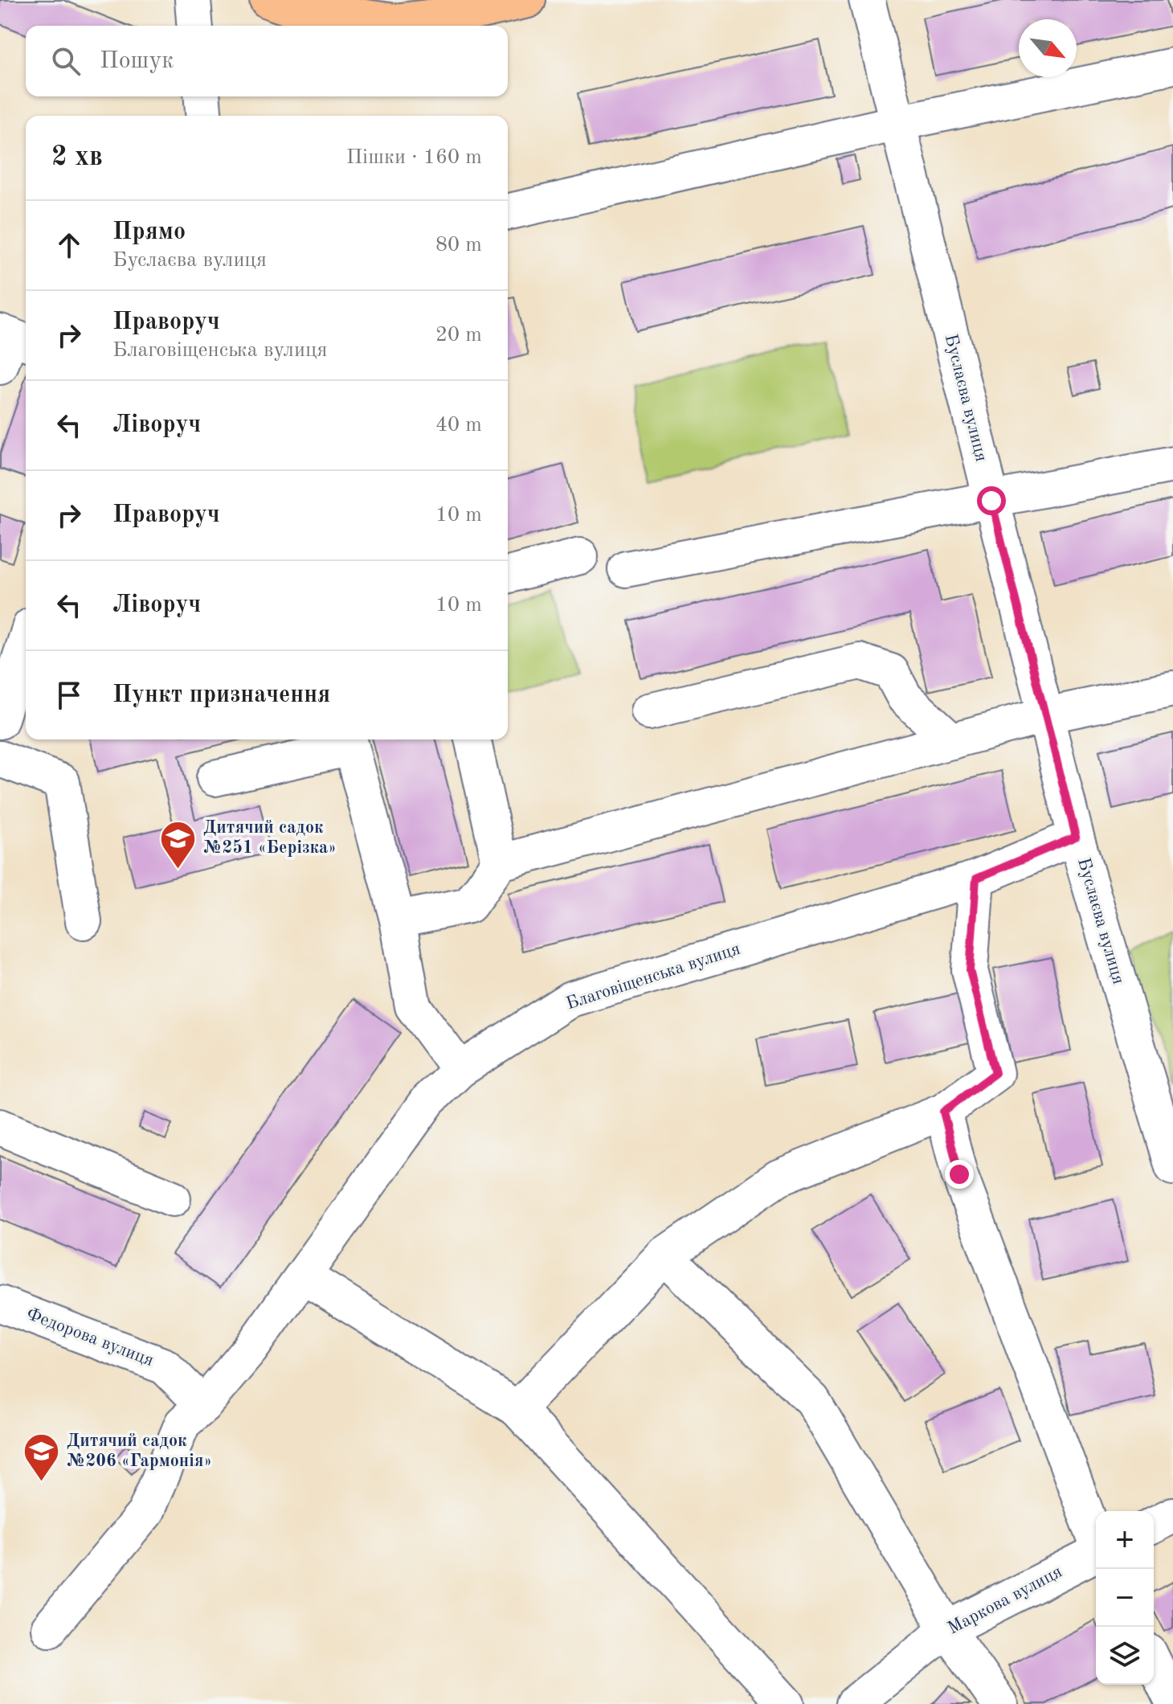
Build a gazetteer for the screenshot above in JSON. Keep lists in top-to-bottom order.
{
  "streets": {
    "street": [
      "Буслаєва вулиця",
      "Благовіщенська вулиця",
      "Федорова вулиця",
      "Маркова вулиця"
    ]
  },
  "crossings": [
    ["Буслаєва вулиця", "Благовіщенська вулиця"],
    ["Благовіщенська вулиця", "Федорова вулиця"]
  ],
  "places": {
    "school or university": ["Дитячий садок №251 «Берізка»", "Дитячий садок №206 «Гармонія»"]
  },
  "north": "bottom right",
  "page": {
    "search": "Пошук",
    "heading": ["2 хв", "Пішки · 160 m"],
    "list": [
      ["Прямо", "Буслаєва вулиця", "80 m"],
      ["Праворуч", "Благовіщенська вулиця", "20 m"],
      ["Ліворуч", "40 m"],
      ["Праворуч", "10 m"],
      ["Ліворуч", "10 m"],
      "Пункт призначення"
    ],
    "map_buttons": ["+", "−"]
  }
}
